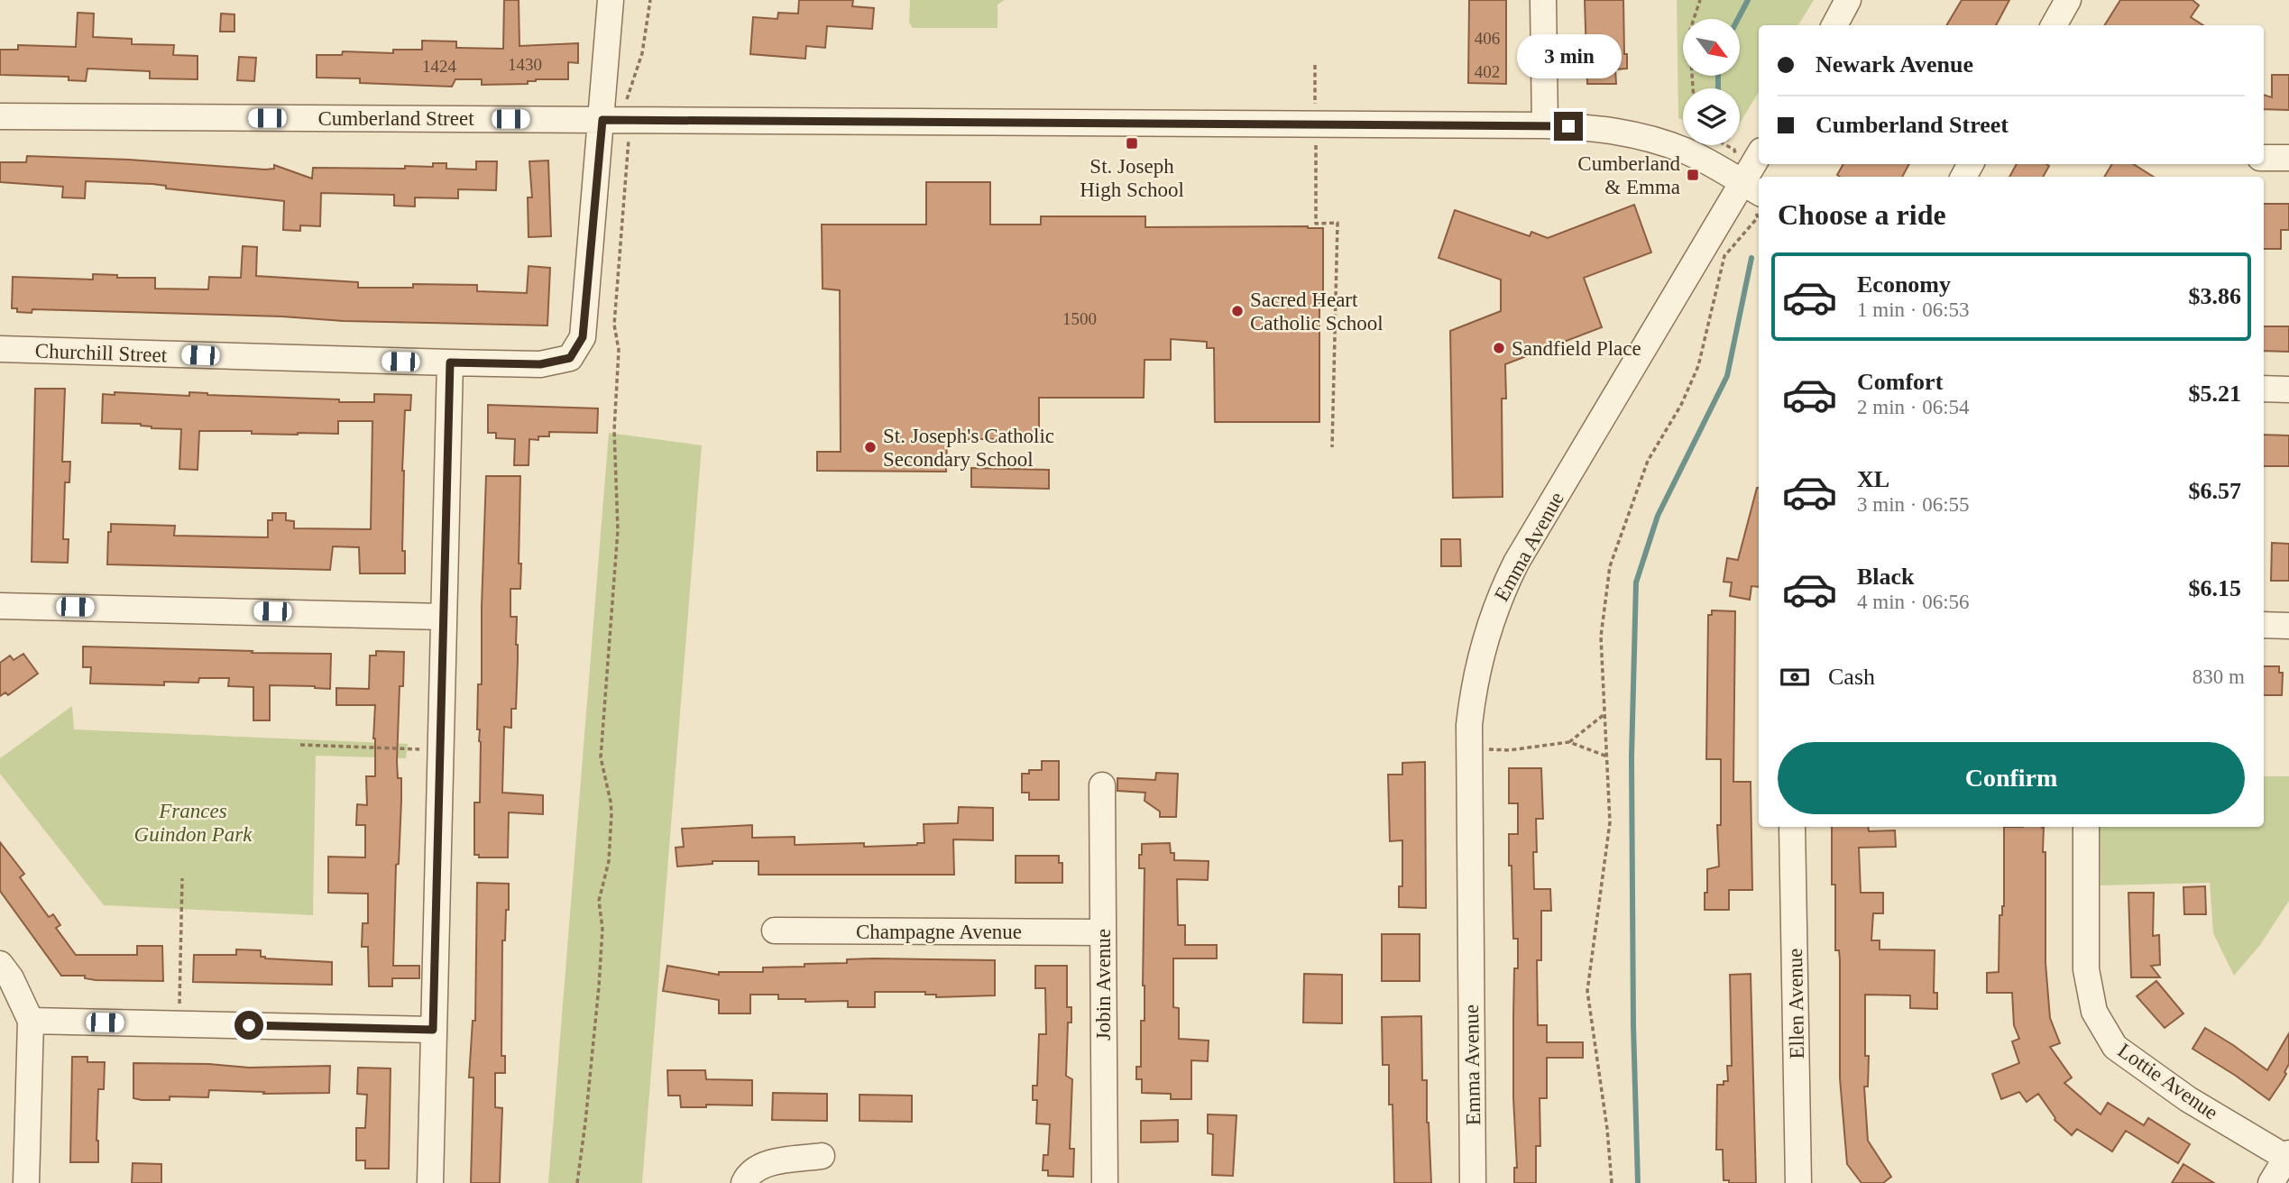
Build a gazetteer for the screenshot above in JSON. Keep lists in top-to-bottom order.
{
  "streets": {
    "street": [
      "Cumberland Street",
      "Churchill Street",
      "Emma Avenue",
      "Champagne Avenue",
      "Jobin Avenue",
      "Ellen Avenue",
      "Lottie Avenue"
    ]
  },
  "crossings": [
    ["Cumberland Street", "Churchill Street"],
    ["Cumberland Street", "Emma Avenue"],
    ["Champagne Avenue", "Jobin Avenue"]
  ],
  "parks": ["Frances Guindon Park"],
  "places": {
    "transit": ["St. Joseph High School", "Cumberland & Emma"],
    "other": ["Sacred Heart Catholic School", "Sandfield Place", "St. Joseph's Catholic Secondary School"]
  },
  "house_numbers": [
    "406",
    "1430",
    "1424",
    "402",
    "1500"
  ],
  "north": "bottom right",
  "page": {
    "banner": ["Newark Avenue", "Cumberland Street"],
    "bubble": "3 min",
    "heading": "Choose a ride",
    "list": [
      {
        "name": "Economy",
        "note": "1 min · 06:53",
        "value": "$3.86"
      },
      {
        "name": "Comfort",
        "note": "2 min · 06:54",
        "value": "$5.21"
      },
      {
        "name": "XL",
        "note": "3 min · 06:55",
        "value": "$6.57"
      },
      {
        "name": "Black",
        "note": "4 min · 06:56",
        "value": "$6.15"
      }
    ],
    "pay": ["Cash", "830 m"],
    "buttons": "Confirm"
  }
}
